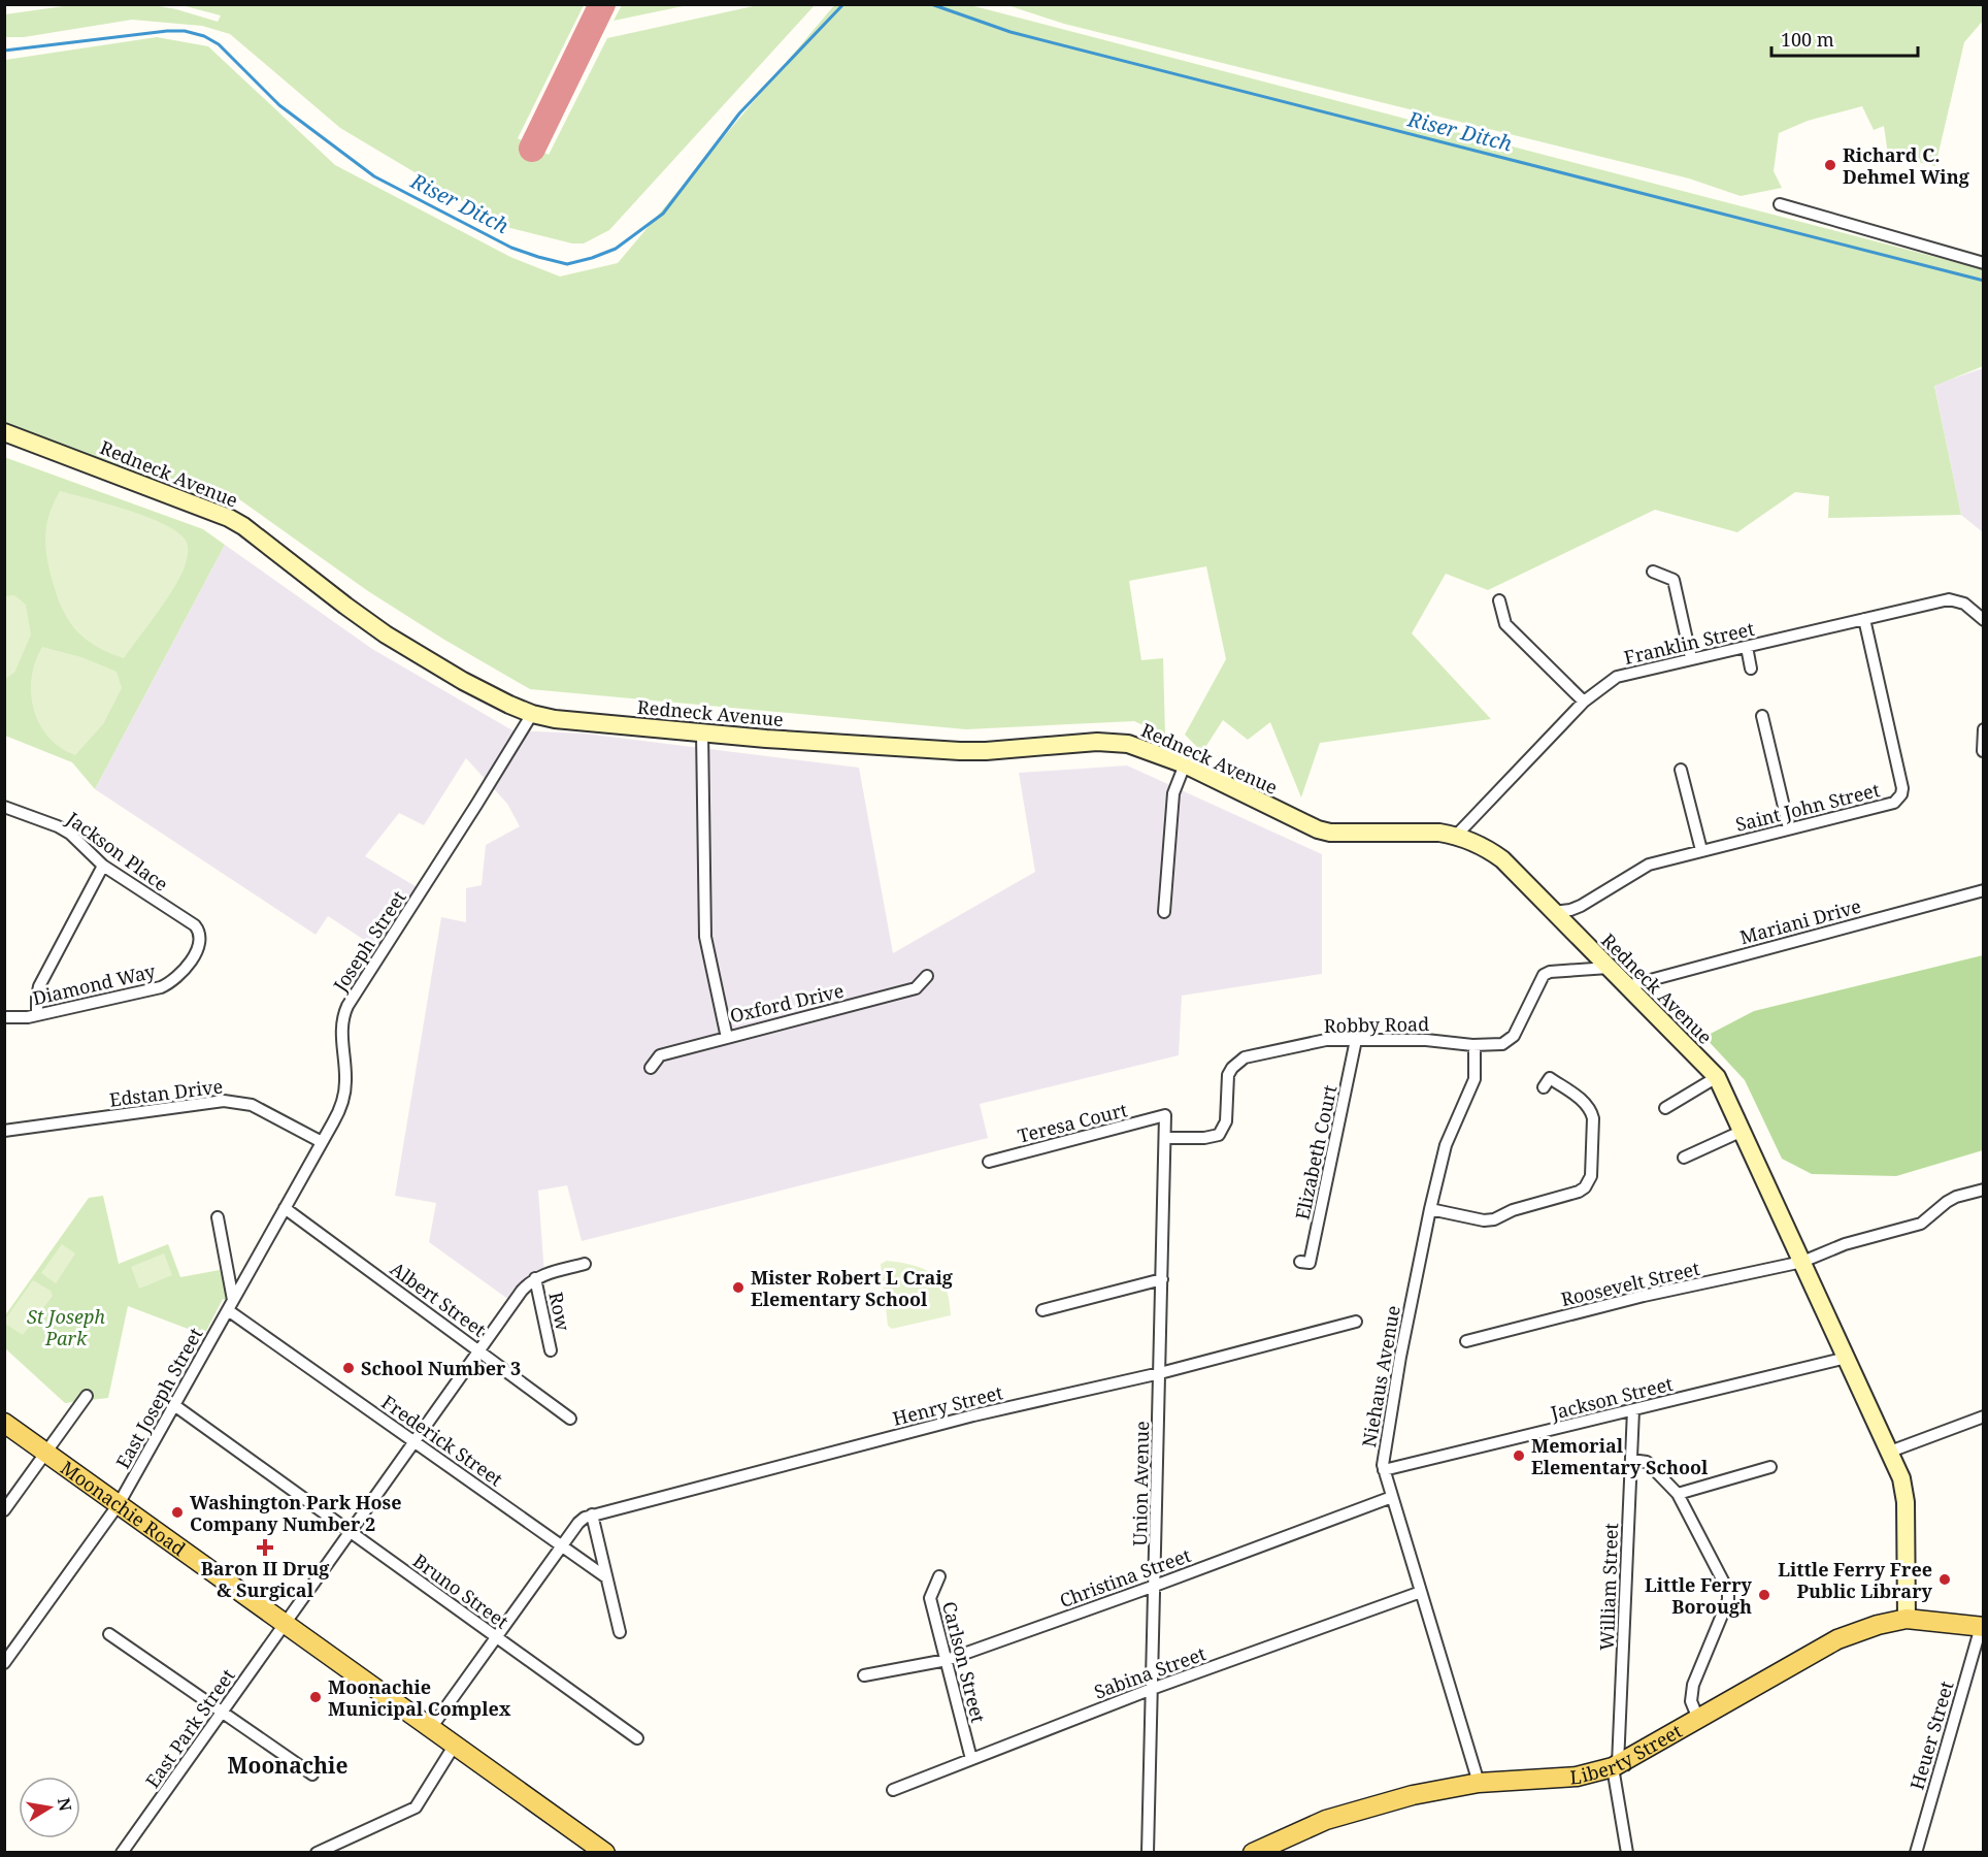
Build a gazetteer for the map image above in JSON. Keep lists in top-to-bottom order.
{
  "streets": {
    "main road": ["Moonachie Road", "Liberty Street"],
    "street": [
      "Redneck Avenue",
      "Franklin Street",
      "Saint John Street",
      "Jackson Place",
      "Mariani Drive",
      "Joseph Street",
      "Diamond Way",
      "Oxford Drive",
      "Robby Road",
      "Edstan Drive",
      "Teresa Court",
      "Elizabeth Court",
      "Roosevelt Street",
      "Albert Street",
      "Row",
      "Niehaus Avenue",
      "East Joseph Street",
      "Jackson Street",
      "Henry Street",
      "Frederick Street",
      "Union Avenue",
      "Christina Street",
      "William Street",
      "Bruno Street",
      "Carlson Street",
      "Sabina Street",
      "East Park Street",
      "Heuer Street"
    ]
  },
  "crossings": [
    ["Redneck Avenue", "Franklin Street"],
    ["Redneck Avenue", "Saint John Street"],
    ["Redneck Avenue", "Mariani Drive"],
    ["Redneck Avenue", "Joseph Street"],
    ["Redneck Avenue", "Oxford Drive"],
    ["Redneck Avenue", "Robby Road"],
    ["Redneck Avenue", "Roosevelt Street"],
    ["Redneck Avenue", "Jackson Street"],
    ["Redneck Avenue", "Liberty Street"],
    ["Franklin Street", "Saint John Street"],
    ["Jackson Place", "Diamond Way"],
    ["Joseph Street", "Edstan Drive"],
    ["Joseph Street", "Albert Street"],
    ["Joseph Street", "East Joseph Street"],
    ["Joseph Street", "Frederick Street"],
    ["Robby Road", "Elizabeth Court"],
    ["Robby Road", "Niehaus Avenue"],
    ["Robby Road", "Union Avenue"],
    ["Teresa Court", "Union Avenue"],
    ["Albert Street", "East Park Street"],
    ["Row", "East Park Street"],
    ["Niehaus Avenue", "Jackson Street"],
    ["Niehaus Avenue", "Christina Street"],
    ["Niehaus Avenue", "Sabina Street"],
    ["Niehaus Avenue", "Liberty Street"],
    ["East Joseph Street", "Frederick Street"],
    ["East Joseph Street", "Moonachie Road"],
    ["East Joseph Street", "Bruno Street"],
    ["Jackson Street", "William Street"],
    ["Henry Street", "Frederick Street"],
    ["Henry Street", "Union Avenue"],
    ["Henry Street", "Moonachie Road"],
    ["Henry Street", "Bruno Street"],
    ["Frederick Street", "East Park Street"],
    ["Union Avenue", "Christina Street"],
    ["Union Avenue", "Sabina Street"],
    ["Moonachie Road", "East Park Street"],
    ["Christina Street", "Carlson Street"],
    ["William Street", "Liberty Street"],
    ["Bruno Street", "East Park Street"],
    ["Carlson Street", "Sabina Street"],
    ["Heuer Street", "Liberty Street"]
  ],
  "districts": ["Moonachie"],
  "water": ["Riser Ditch"],
  "parks": ["St Joseph Park"],
  "places": {
    "other": [
      "Richard C. Dehmel Wing",
      "Mister Robert L Craig Elementary School",
      "School Number 3",
      "Memorial Elementary School",
      "Washington Park Hose Company Number 2",
      "Little Ferry Free Public Library",
      "Little Ferry Borough",
      "Moonachie Municipal Complex"
    ],
    "health": ["Baron II Drug & Surgical"]
  },
  "scale_bar": "100 m",
  "north": "right"
}
